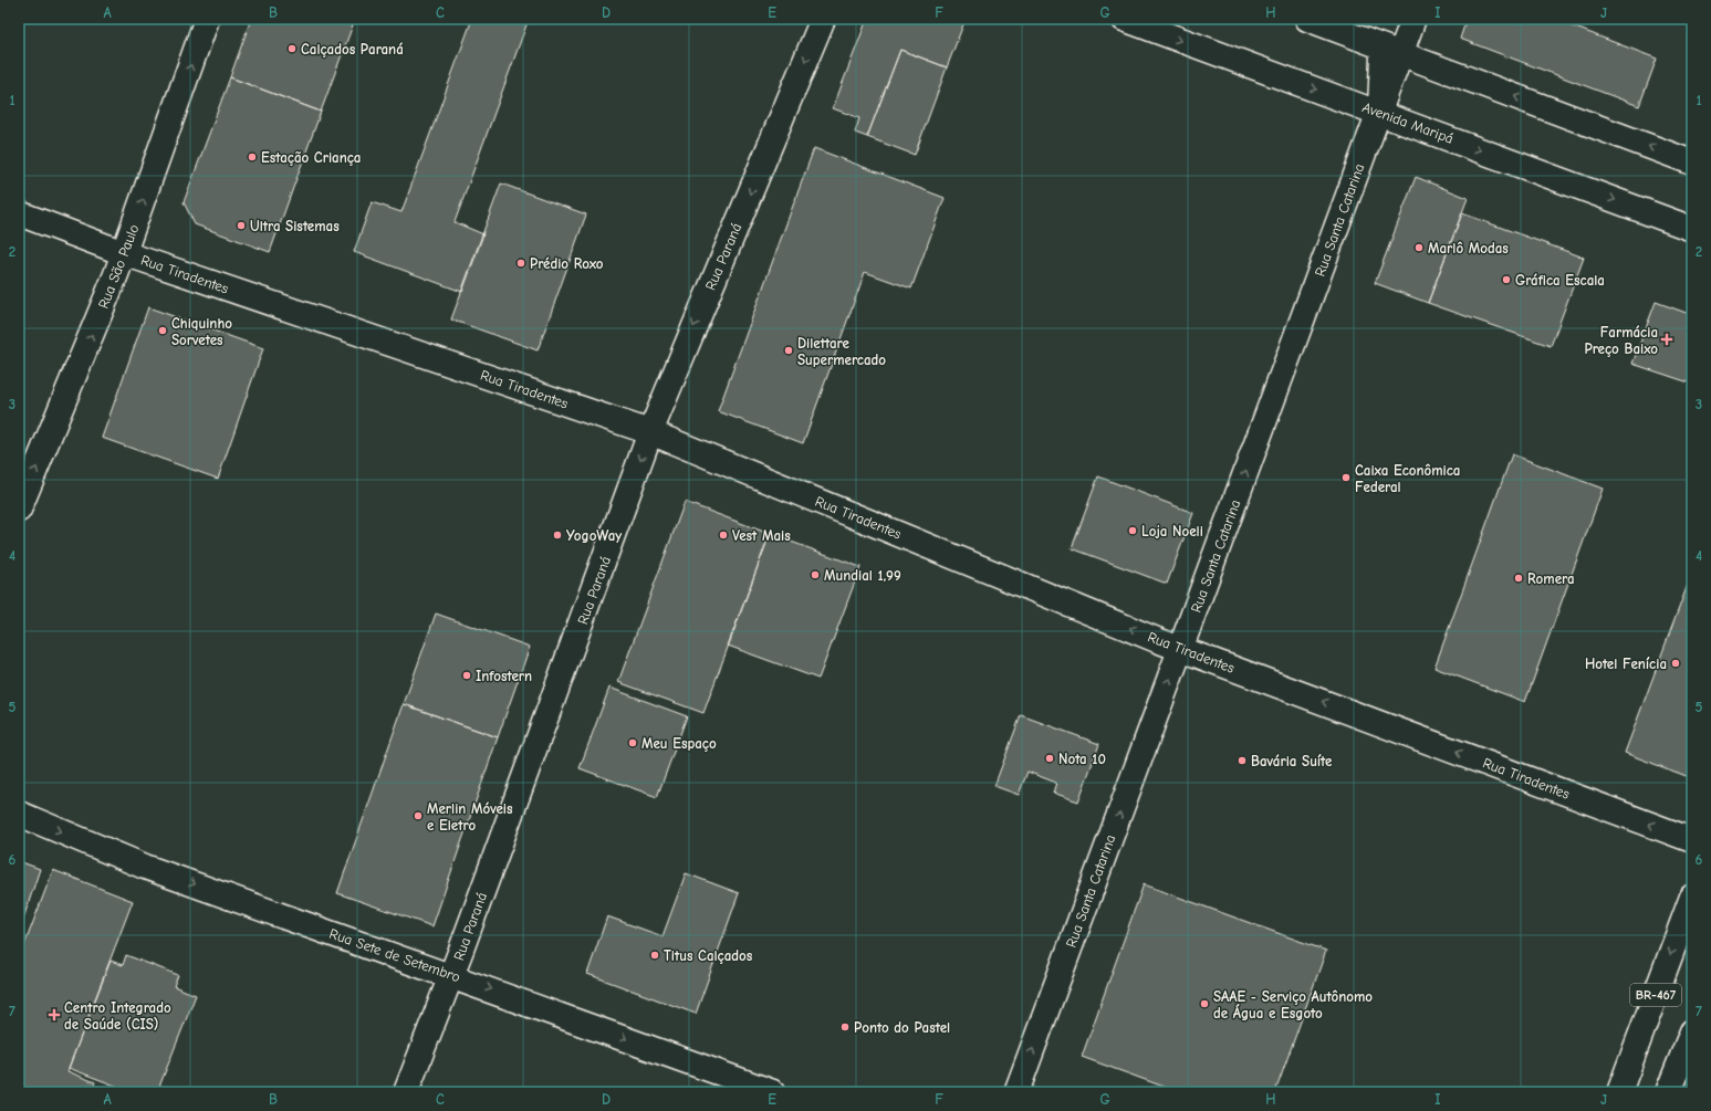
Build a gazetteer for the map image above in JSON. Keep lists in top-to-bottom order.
{
  "streets": {
    "street": [
      "Avenida Maripá",
      "Rua Santa Catarina",
      "Rua Paraná",
      "Rua São Paulo",
      "Rua Tiradentes",
      "Rua Sete de Setembro",
      "BR-467"
    ]
  },
  "crossings": [
    ["Avenida Maripá", "Rua Santa Catarina"],
    ["Rua Santa Catarina", "Rua Tiradentes"],
    ["Rua Paraná", "Rua Tiradentes"],
    ["Rua Paraná", "Rua Sete de Setembro"],
    ["Rua São Paulo", "Rua Tiradentes"]
  ],
  "one_way": [
    "Rua Santa Catarina",
    "Rua Paraná",
    "Rua São Paulo",
    "Rua Tiradentes",
    "Rua Sete de Setembro"
  ],
  "places": {
    "other": [
      "Calçados Paraná",
      "Estação Criança",
      "Ultra Sistemas",
      "Marlô Modas",
      "Prédio Roxo",
      "Gráfica Escala",
      "Chiquinho Sorvetes",
      "Dilettare Supermercado",
      "Caixa Econômica Federal",
      "Loja Noeli",
      "YogoWay",
      "Vest Mais",
      "Mundial 1,99",
      "Romera",
      "Hotel Fenícia",
      "Infostern",
      "Meu Espaço",
      "Nota 10",
      "Bavária Suíte",
      "Merlin Móveis e Eletro",
      "Titus Calçados",
      "SAAE - Serviço Autônomo de Água e Esgoto",
      "Ponto do Pastel"
    ],
    "health": ["Farmácia Preço Baixo", "Centro Integrado de Saúde (CIS)"]
  },
  "grid": {
    "columns": [
      "A",
      "B",
      "C",
      "D",
      "E",
      "F",
      "G",
      "H",
      "I",
      "J"
    ],
    "rows": [
      "1",
      "2",
      "3",
      "4",
      "5",
      "6",
      "7"
    ]
  }
}
